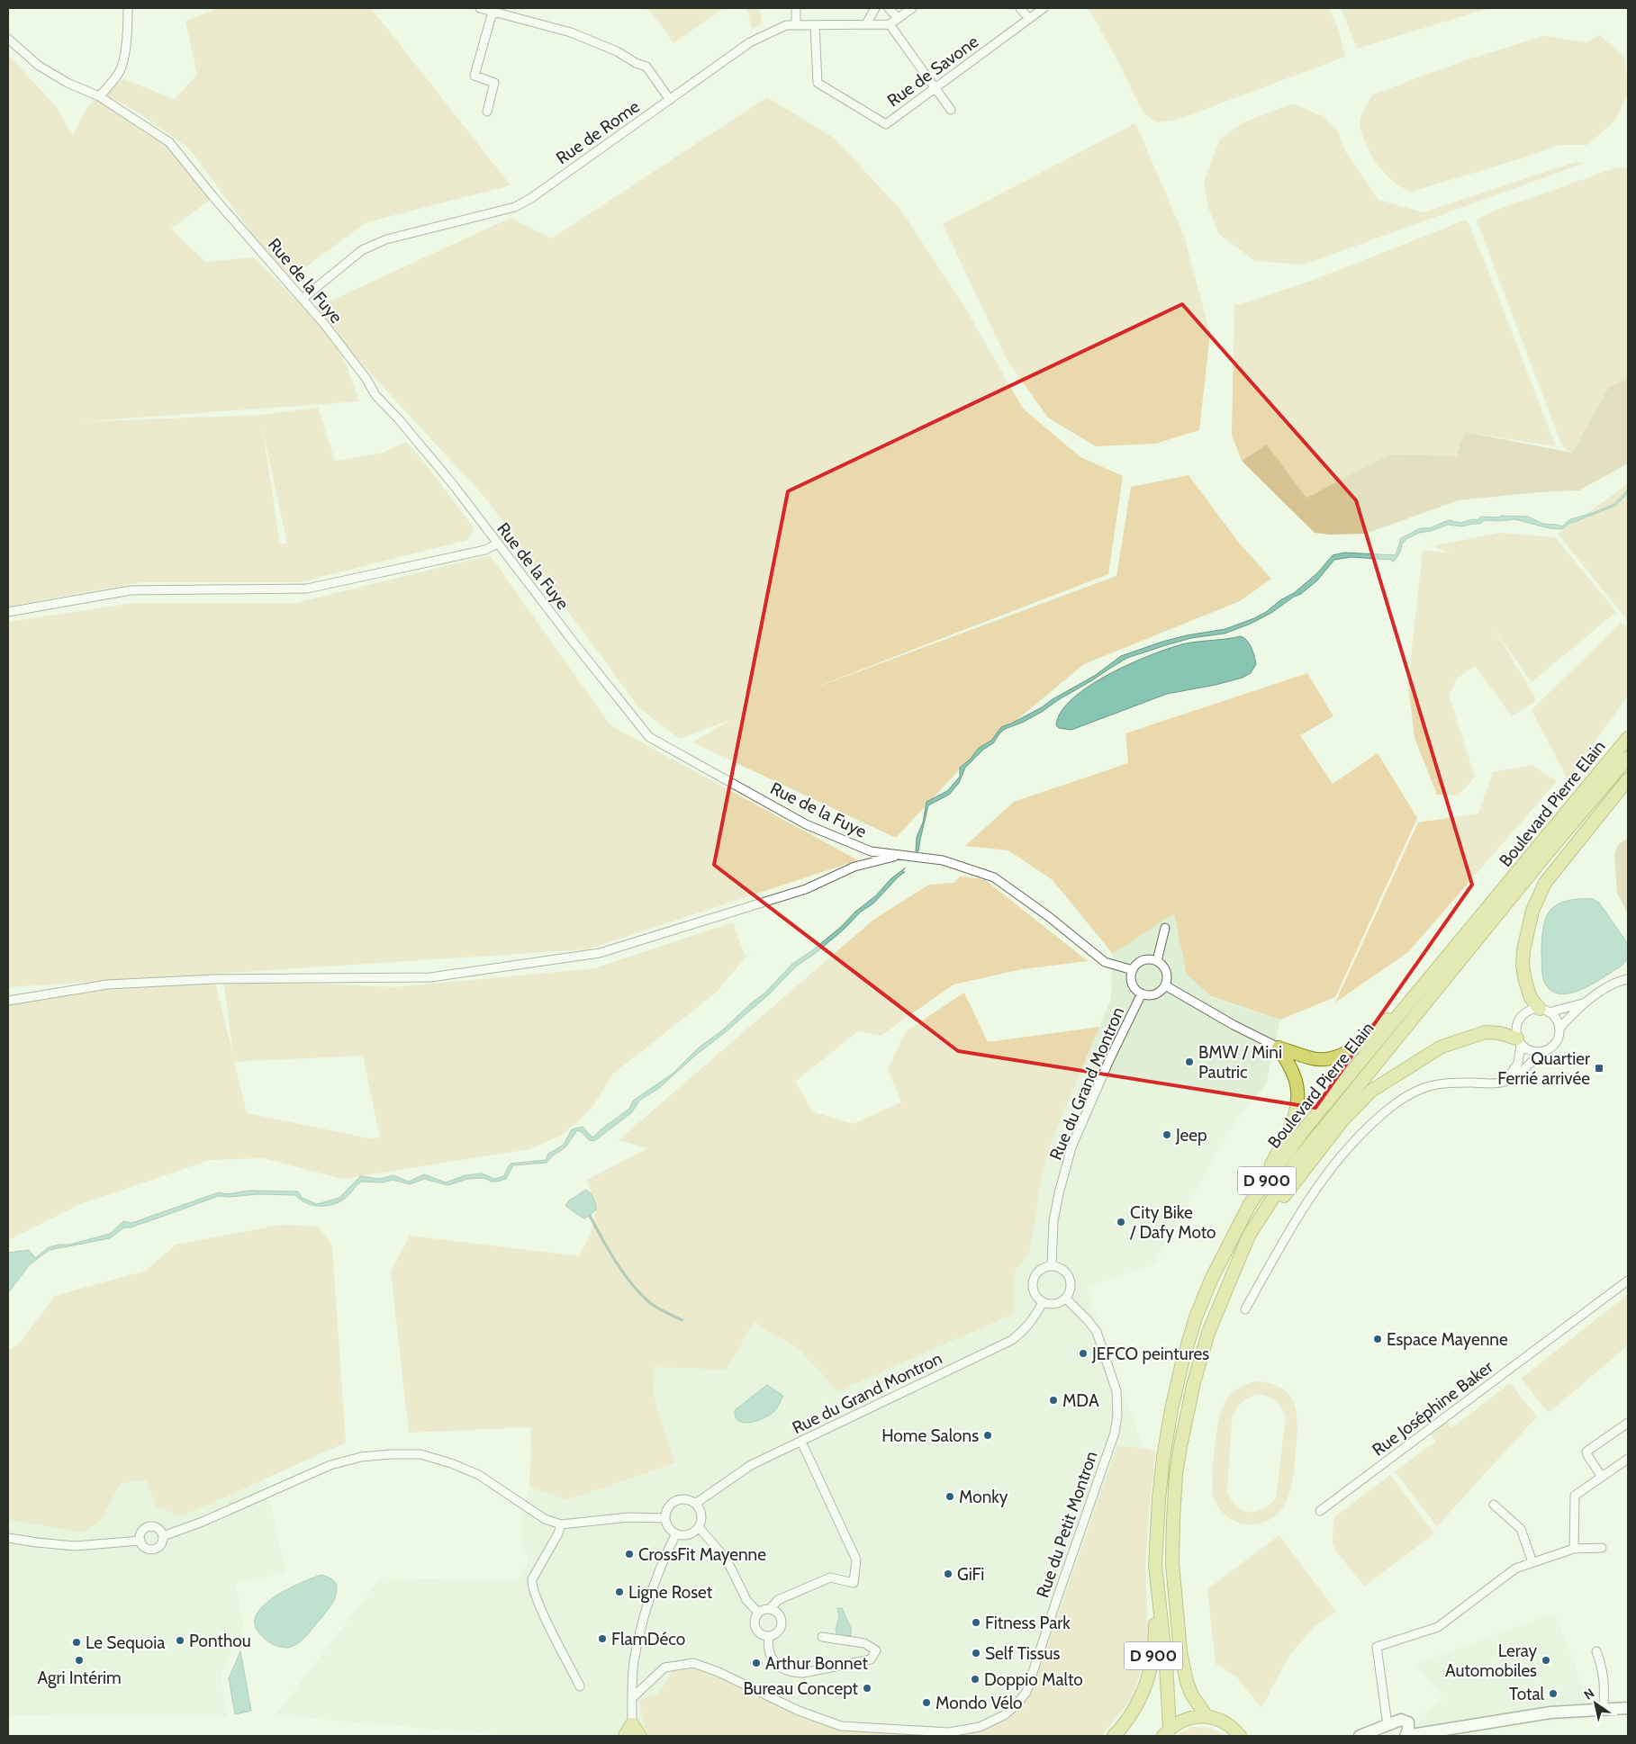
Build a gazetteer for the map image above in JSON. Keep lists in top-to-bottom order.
{
  "streets": {
    "main road": ["Boulevard Pierre Elain", "D 900"],
    "street": [
      "Rue de Savone",
      "Rue de Rome",
      "Rue de la Fuye",
      "Rue du Grand Montron",
      "Rue Joséphine Baker",
      "Rue du Petit Montron"
    ]
  },
  "crossings": [
    ["Rue de Savone", "Rue de Rome"],
    ["Rue de Rome", "Rue de la Fuye"],
    ["Rue de la Fuye", "Rue du Grand Montron"],
    ["Boulevard Pierre Elain", "D 900"],
    ["Rue du Grand Montron", "Rue du Petit Montron"]
  ],
  "places": {
    "other": [
      "BMW / Mini Pautric",
      "Jeep",
      "City Bike / Dafy Moto",
      "Espace Mayenne",
      "JEFCO peintures",
      "MDA",
      "Home Salons",
      "Monky",
      "CrossFit Mayenne",
      "GiFi",
      "Ligne Roset",
      "Fitness Park",
      "FlamDéco",
      "Ponthou",
      "Le Sequoia",
      "Self Tissus",
      "Agri Intérim",
      "Leray Automobiles",
      "Arthur Bonnet",
      "Doppio Malto",
      "Bureau Concept",
      "Total",
      "Mondo Vélo"
    ],
    "transit": ["Quartier Ferrié arrivée"]
  },
  "north": "top left"
}
